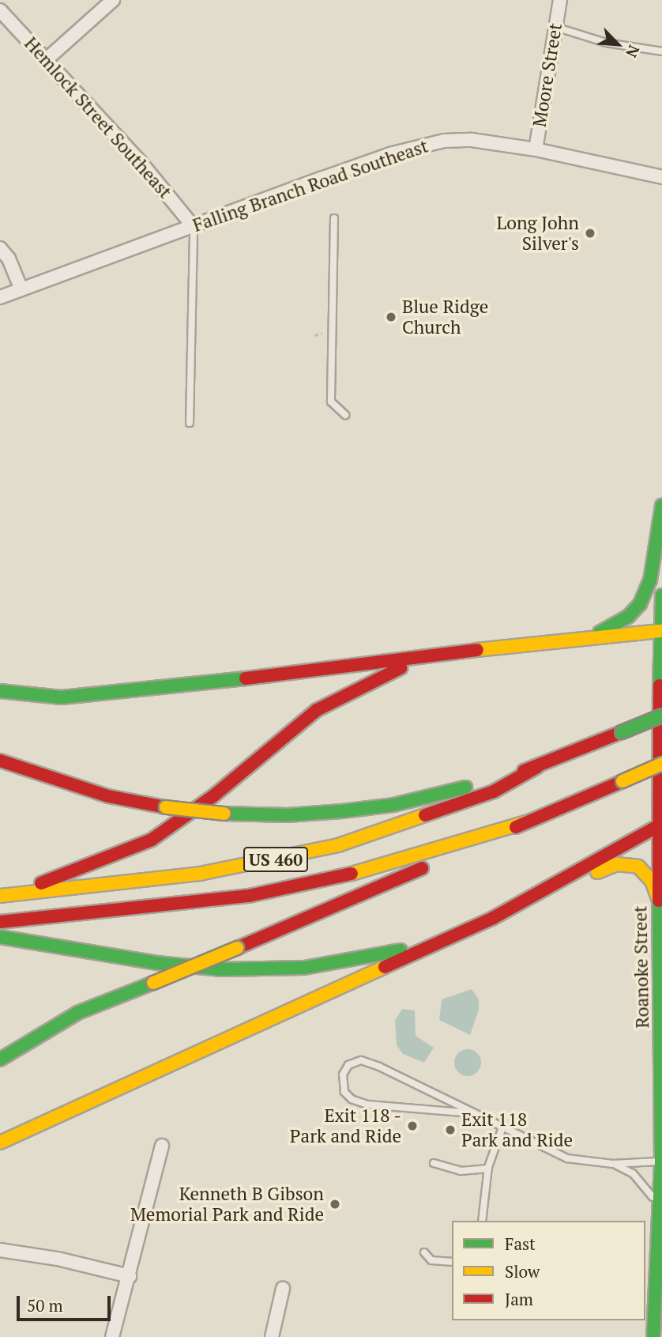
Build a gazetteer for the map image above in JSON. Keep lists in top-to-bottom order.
{
  "streets": {
    "main road": ["US 460", "Roanoke Street"],
    "street": ["Moore Street", "Hemlock Street Southeast", "Falling Branch Road Southeast"]
  },
  "crossings": [
    ["Moore Street", "Falling Branch Road Southeast"],
    ["Hemlock Street Southeast", "Falling Branch Road Southeast"]
  ],
  "places": [
    "Long John Silver's",
    "Blue Ridge Church",
    "Exit 118 - Park and Ride",
    "Exit 118 Park and Ride",
    "Kenneth B Gibson Memorial Park and Ride"
  ],
  "legend": ["Fast", "Slow", "Jam"],
  "scale_bar": "50 m",
  "north": "bottom right"
}
